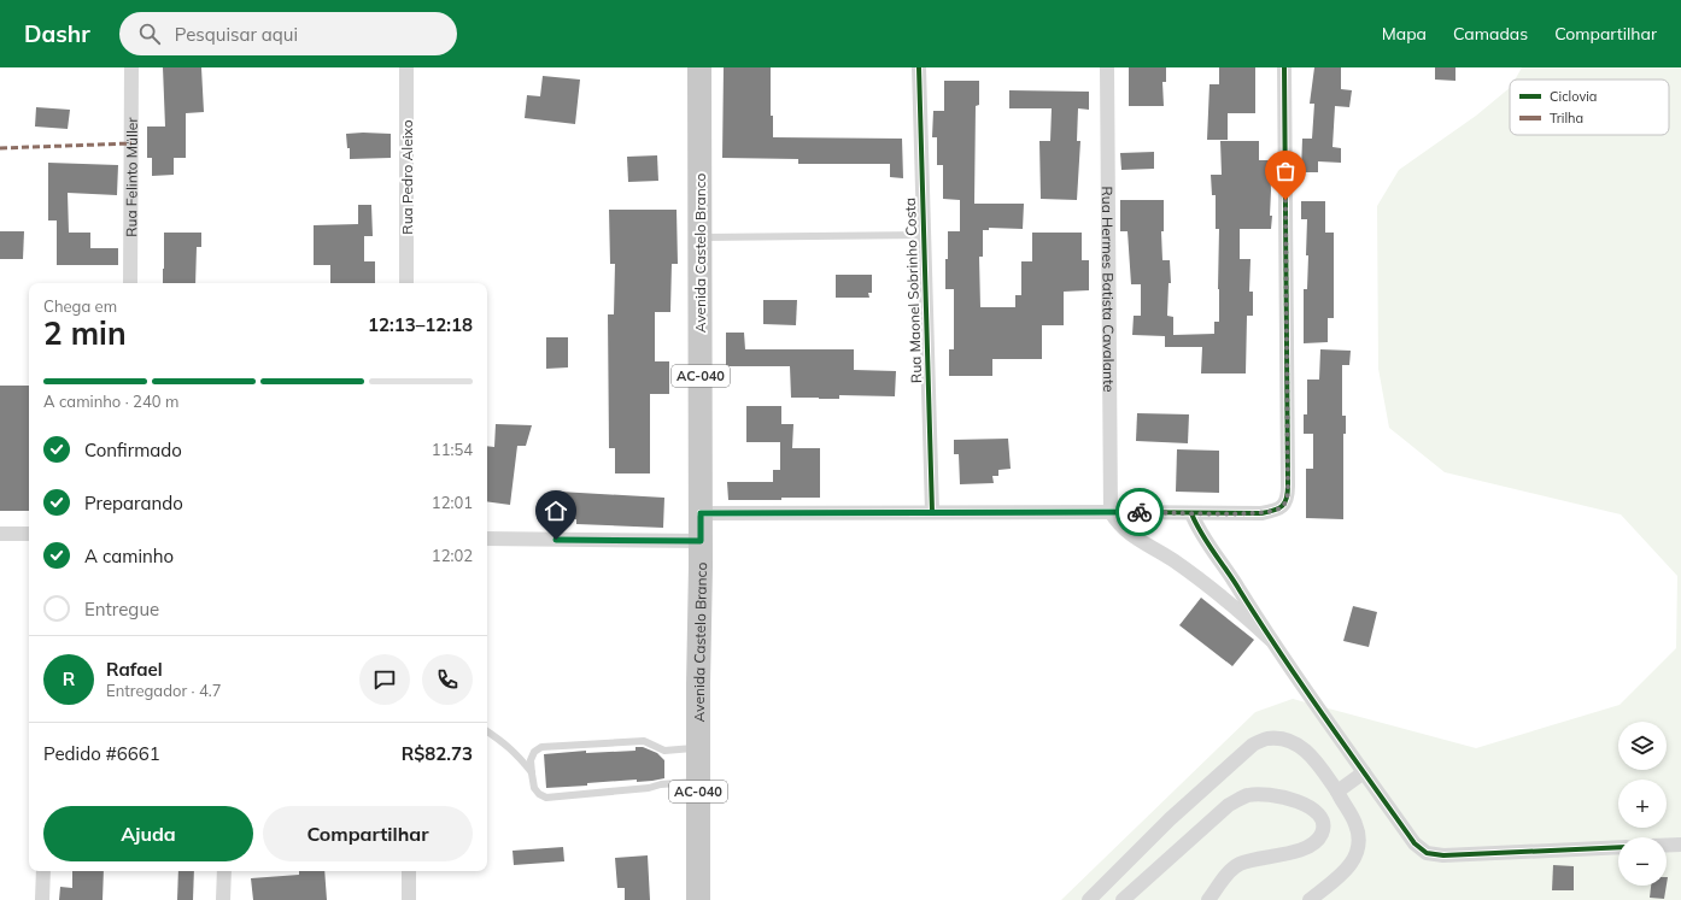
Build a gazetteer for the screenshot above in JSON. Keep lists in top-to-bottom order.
{
  "streets": {
    "highway": ["Avenida Castelo Branco", "AC-040"],
    "street": [
      "Rua Felinto Müller",
      "Rua Pedro Aleixo",
      "Rua Hermes Batista Cavalante",
      "Rua Maonel Sobrinho Costa"
    ]
  },
  "legend": ["Ciclovia", "Trilha"],
  "page": {
    "header": "Dashr",
    "search": "Pesquisar aqui",
    "nav": ["Mapa", "Camadas", "Compartilhar"],
    "heading": ["2 min", "Chega em", "12:13–12:18"],
    "panel": [
      "Rafael",
      "Entregador · 4.7",
      "Pedido #6661",
      "R$82.73"
    ],
    "bar": "A caminho · 240 m",
    "list": [
      ["Confirmado", "11:54"],
      ["Preparando", "12:01"],
      ["A caminho", "12:02"],
      "Entregue"
    ],
    "round": "R",
    "map_buttons": ["+", "−"],
    "buttons": ["Ajuda", "Compartilhar"]
  }
}
